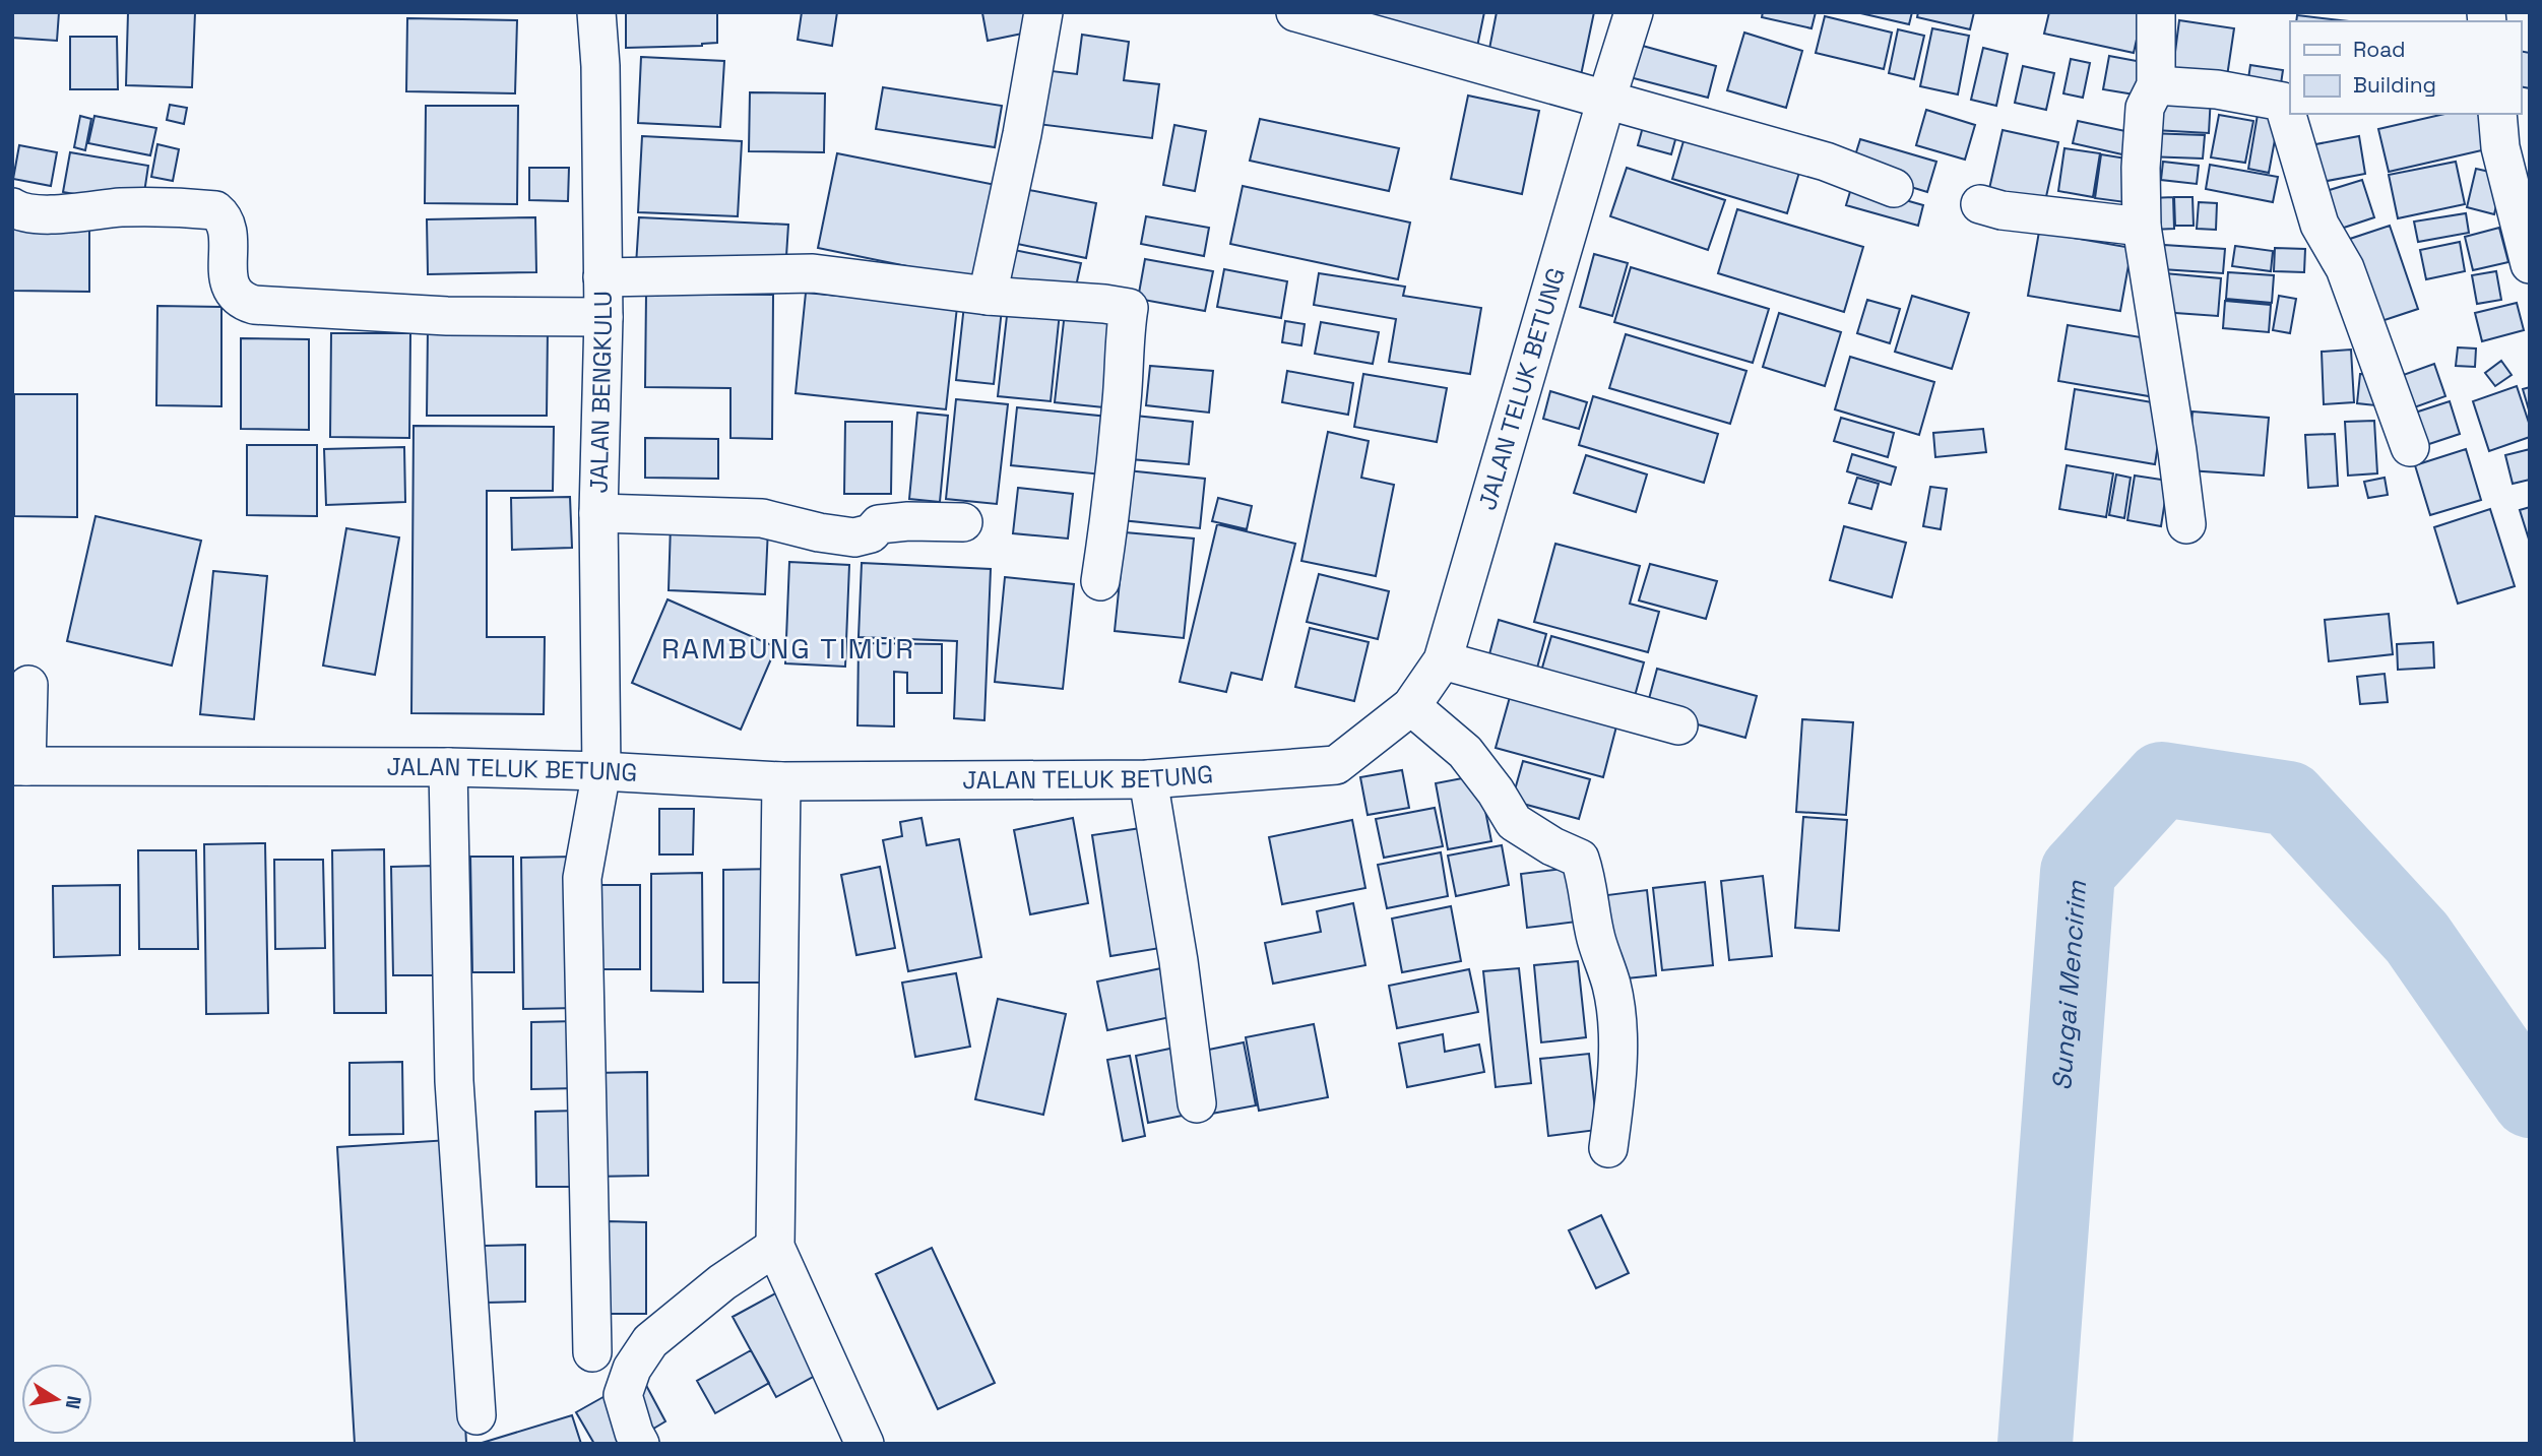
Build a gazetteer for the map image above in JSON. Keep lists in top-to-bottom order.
{
  "streets": {
    "street": ["JALAN TELUK BETUNG", "JALAN BENGKULU"]
  },
  "crossings": [
    ["JALAN TELUK BETUNG", "JALAN BENGKULU"]
  ],
  "districts": ["RAMBUNG TIMUR"],
  "water": ["Sungai Mencirim"],
  "legend": ["Road", "Building"],
  "north": "right"
}
